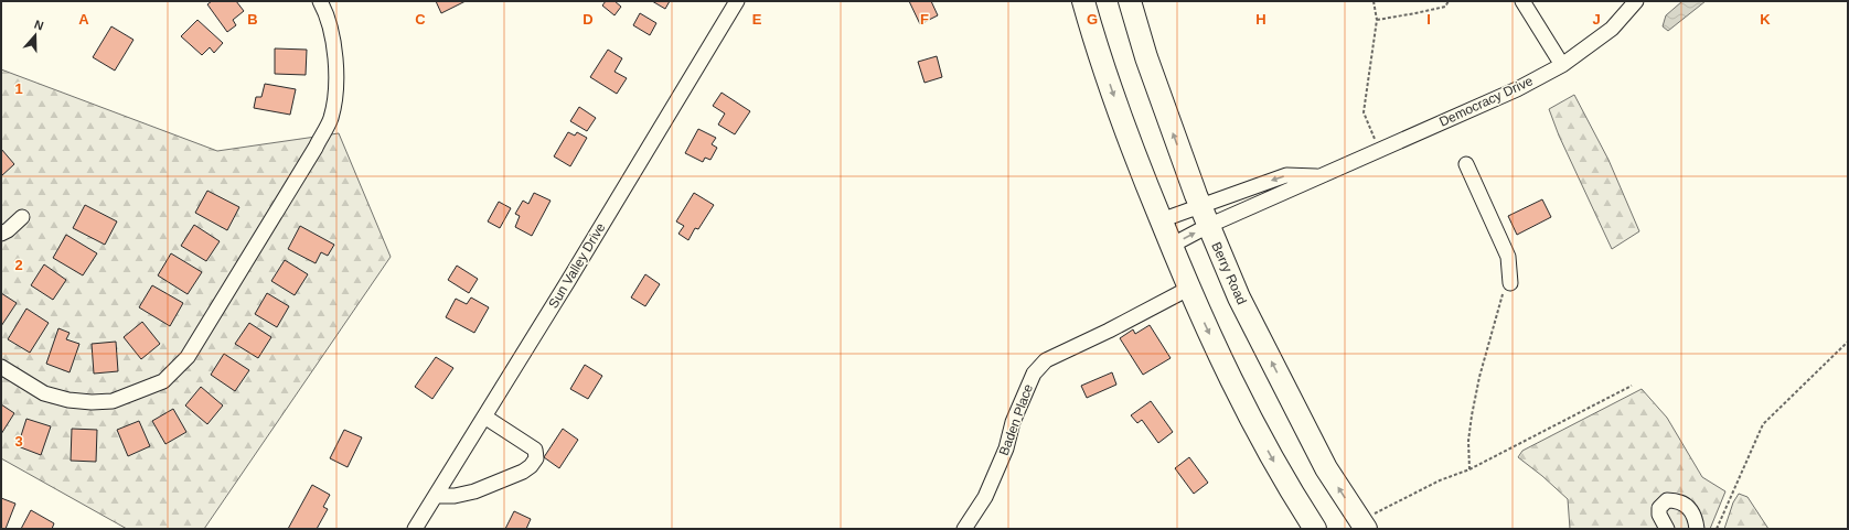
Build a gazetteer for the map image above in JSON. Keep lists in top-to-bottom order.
{
  "streets": {
    "highway": ["Berry Road"],
    "street": ["Democracy Drive", "Sun Valley Drive", "Baden Place"]
  },
  "crossings": [
    ["Democracy Drive", "Berry Road"]
  ],
  "north": "top",
  "grid": {
    "columns": [
      "A",
      "B",
      "C",
      "D",
      "E",
      "F",
      "G",
      "H",
      "I",
      "J",
      "K"
    ],
    "rows": ["1", "2", "3"]
  }
}
